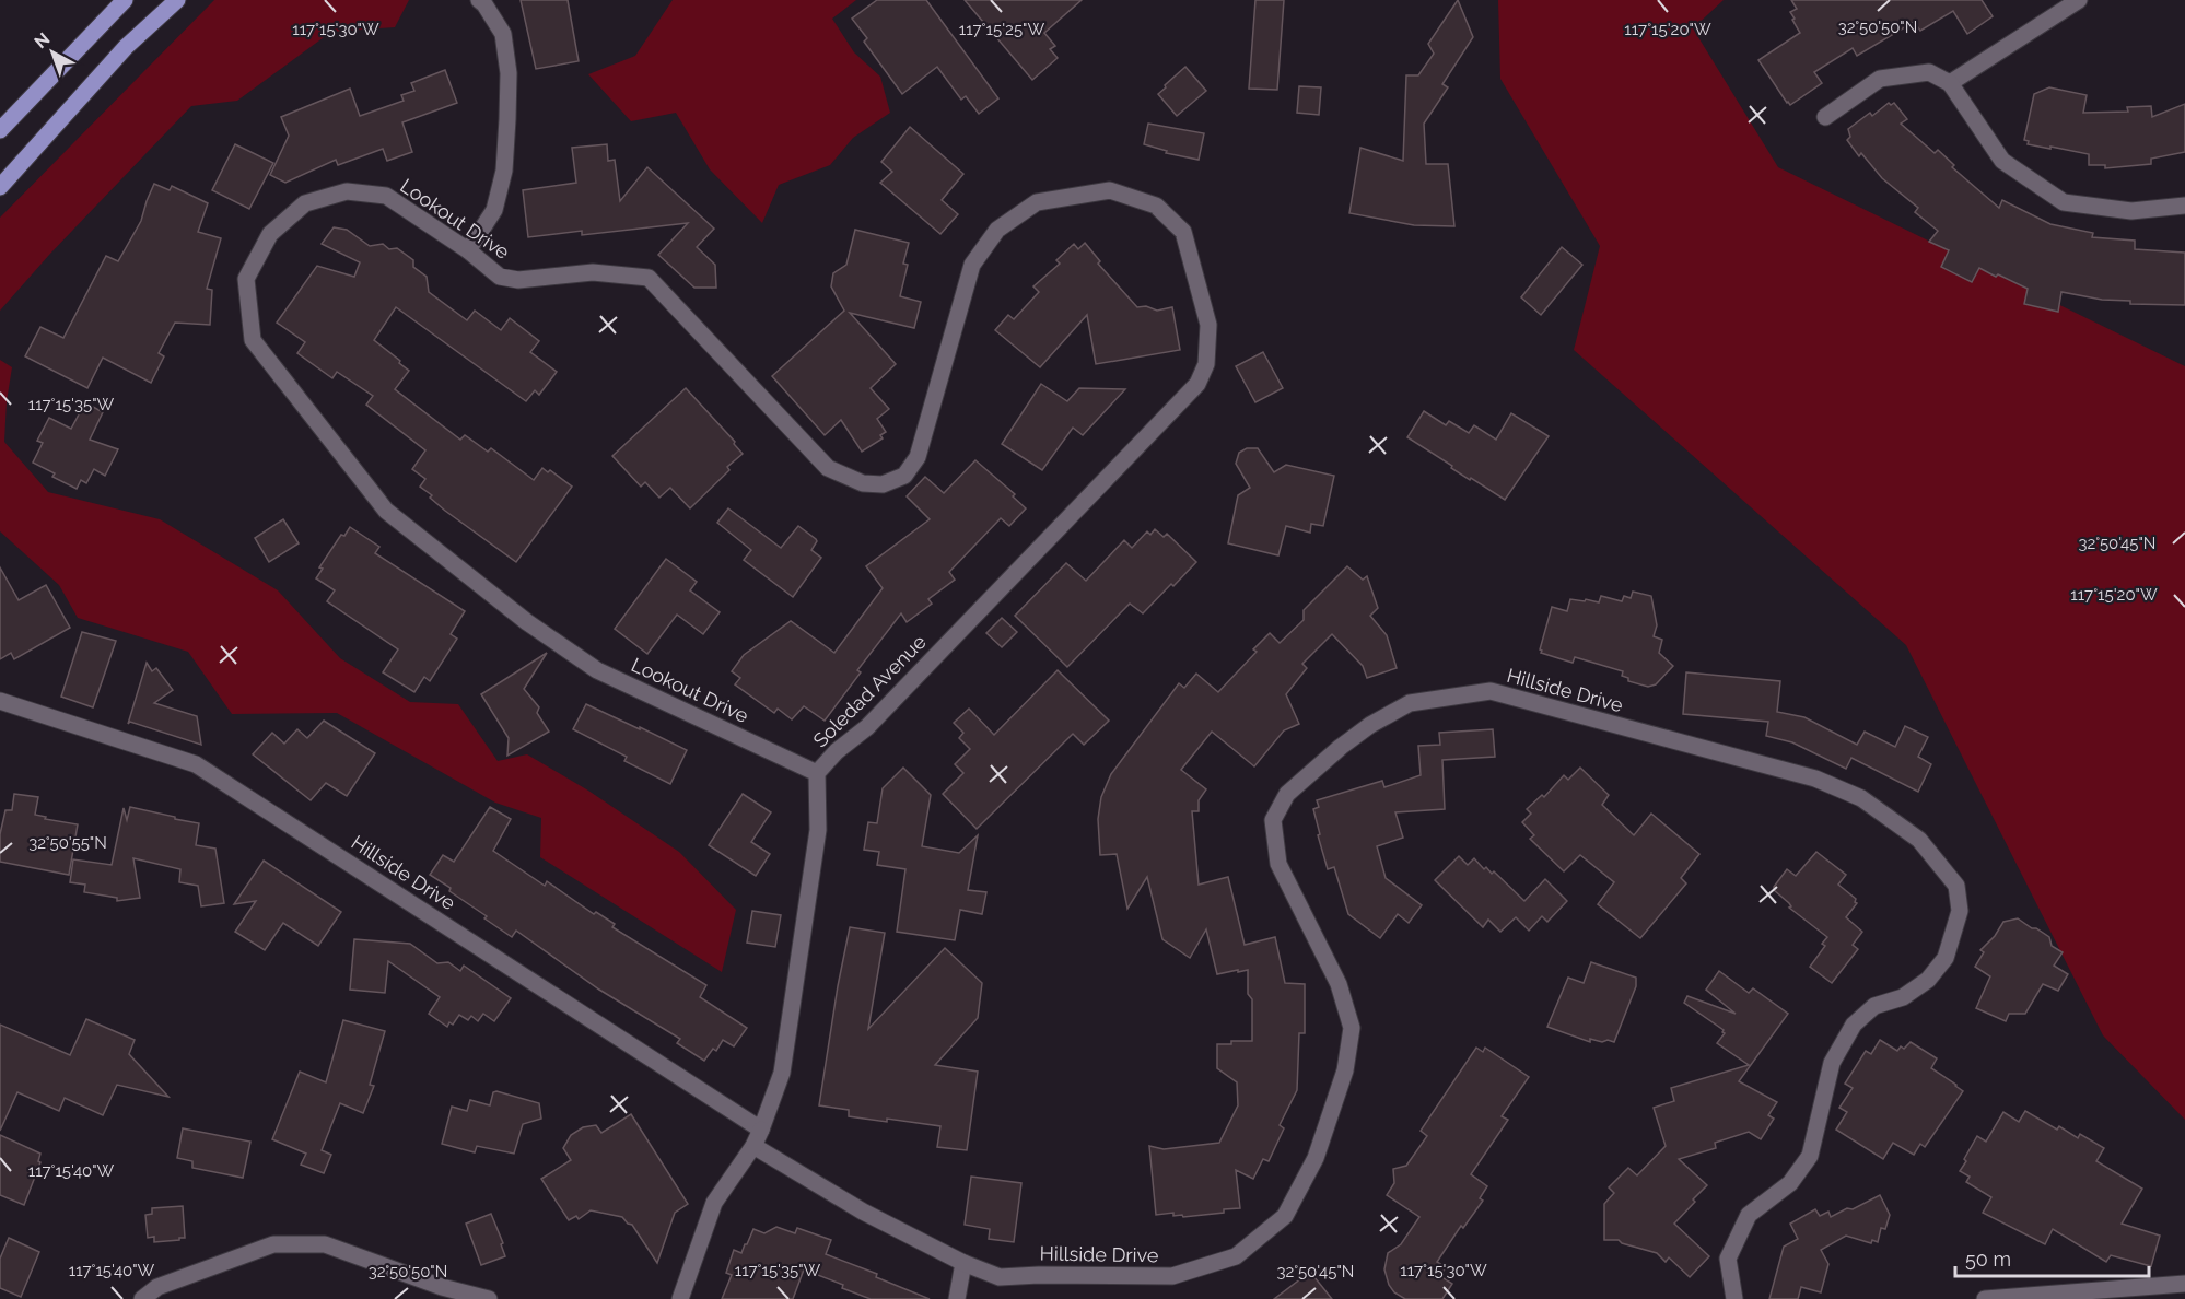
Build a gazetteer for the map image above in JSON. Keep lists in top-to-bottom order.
{
  "streets": {
    "street": ["Lookout Drive", "Hillside Drive", "Soledad Avenue"]
  },
  "crossings": [
    ["Lookout Drive", "Soledad Avenue"],
    ["Hillside Drive", "Soledad Avenue"]
  ],
  "scale_bar": "50 m",
  "north": "top left",
  "coordinates": [
    "32°50'50\"N",
    "117°15'20\"W",
    "117°15'30\"W",
    "117°15'25\"W",
    "117°15'35\"W",
    "32°50'45\"N",
    "32°50'55\"N",
    "117°15'40\"W"
  ]
}
